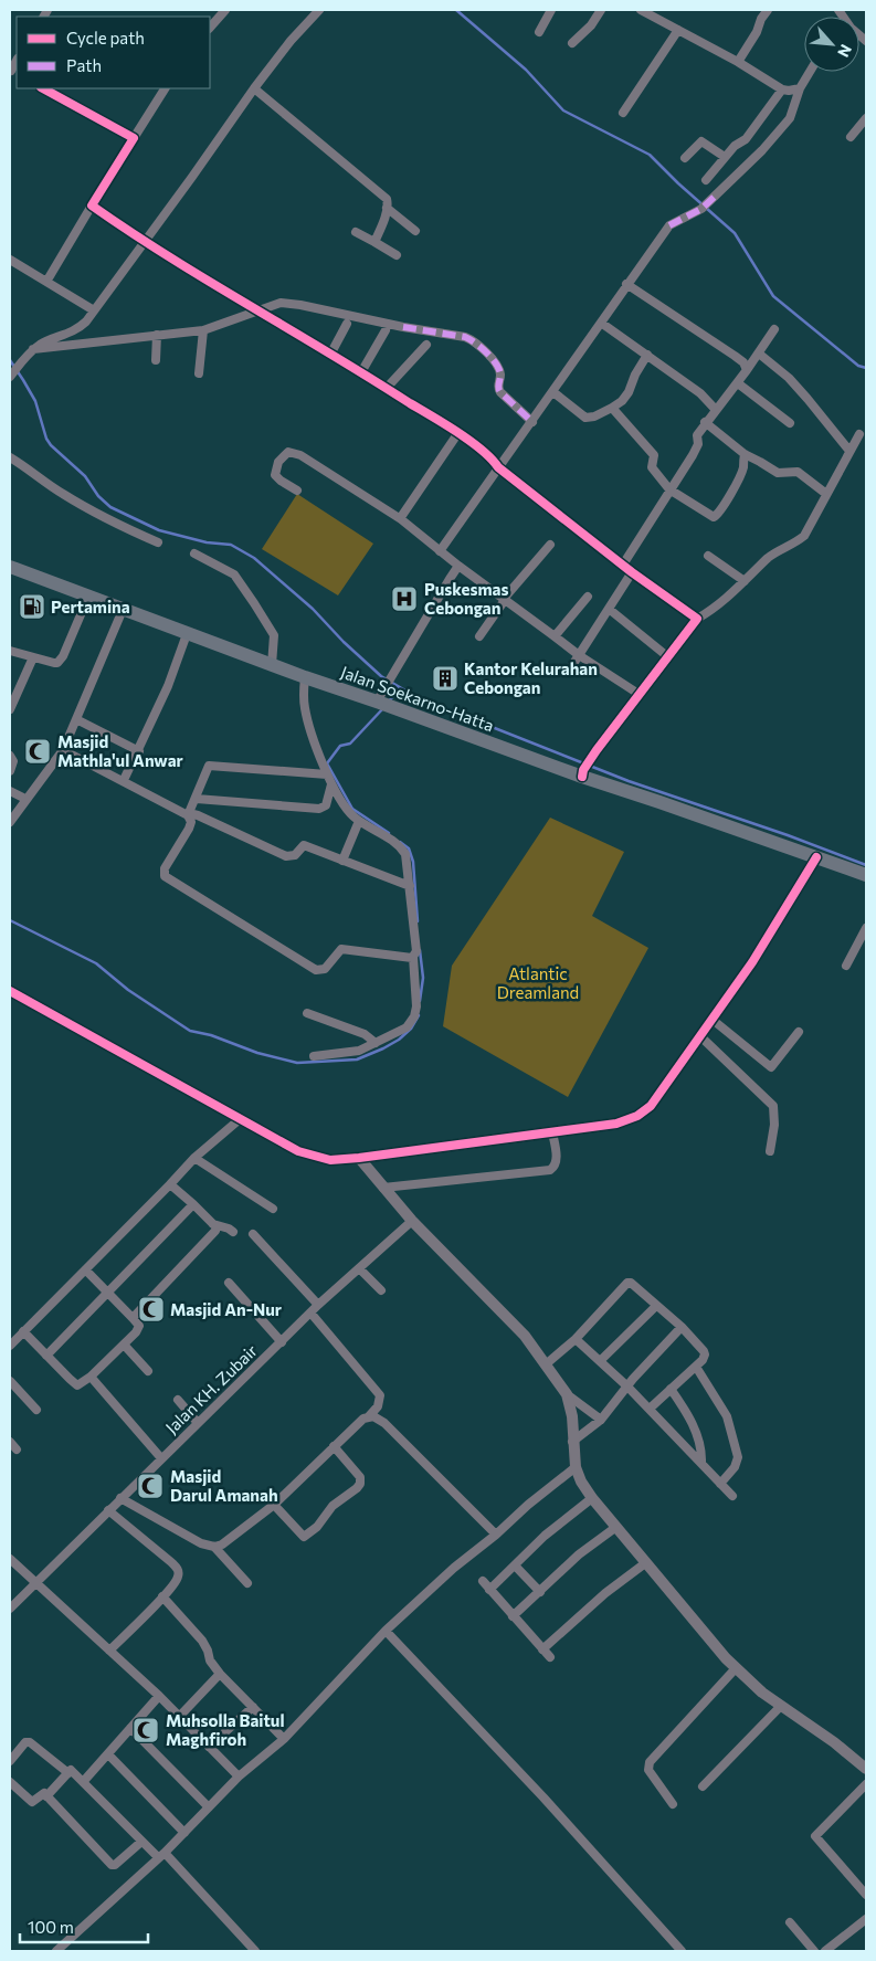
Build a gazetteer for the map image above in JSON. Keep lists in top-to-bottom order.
{
  "streets": {
    "main road": ["Jalan Soekarno-Hatta"],
    "street": ["Jalan KH. Zubair"]
  },
  "parks": ["Atlantic Dreamland"],
  "places": {
    "hospital": ["Puskesmas Cebongan"],
    "fuel station": ["Pertamina"],
    "building": ["Kantor Kelurahan Cebongan"],
    "mosque": [
      "Masjid Mathla'ul Anwar",
      "Masjid An-Nur",
      "Masjid Darul Amanah",
      "Muhsolla Baitul Maghfiroh"
    ]
  },
  "legend": ["Cycle path", "Path"],
  "scale_bar": "100 m",
  "north": "bottom right"
}
